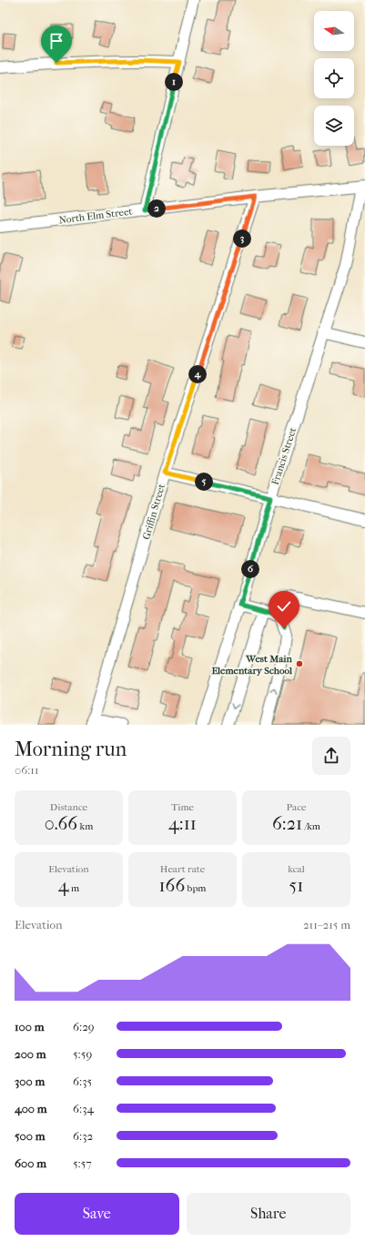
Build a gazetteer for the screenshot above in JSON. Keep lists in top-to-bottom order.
{
  "streets": {
    "street": ["North Elm Street", "Francis Street", "Griffin Street"]
  },
  "crossings": [
    ["North Elm Street", "Francis Street"],
    ["North Elm Street", "Griffin Street"]
  ],
  "places": ["West Main Elementary School"],
  "north": "left",
  "page": {
    "pins": [
      "1",
      "2",
      "3",
      "4",
      "5",
      "6"
    ],
    "heading": ["Morning run", "06:11"],
    "stats": [
      ["Distance", "0.66 km"],
      ["Time", "4:11"],
      ["Pace", "6:21 /km"],
      ["Elevation", "4 m"],
      ["Heart rate", "166 bpm"],
      ["kcal", "51"]
    ],
    "chart": ["Elevation", "211–215 m"],
    "list": [
      {
        "name": "100 m",
        "note": "6:29"
      },
      {
        "name": "200 m",
        "note": "5:59"
      },
      {
        "name": "300 m",
        "note": "6:35"
      },
      {
        "name": "400 m",
        "note": "6:34"
      },
      {
        "name": "500 m",
        "note": "6:32"
      },
      {
        "name": "600 m",
        "note": "5:57"
      }
    ],
    "buttons": ["Save", "Share"]
  }
}
